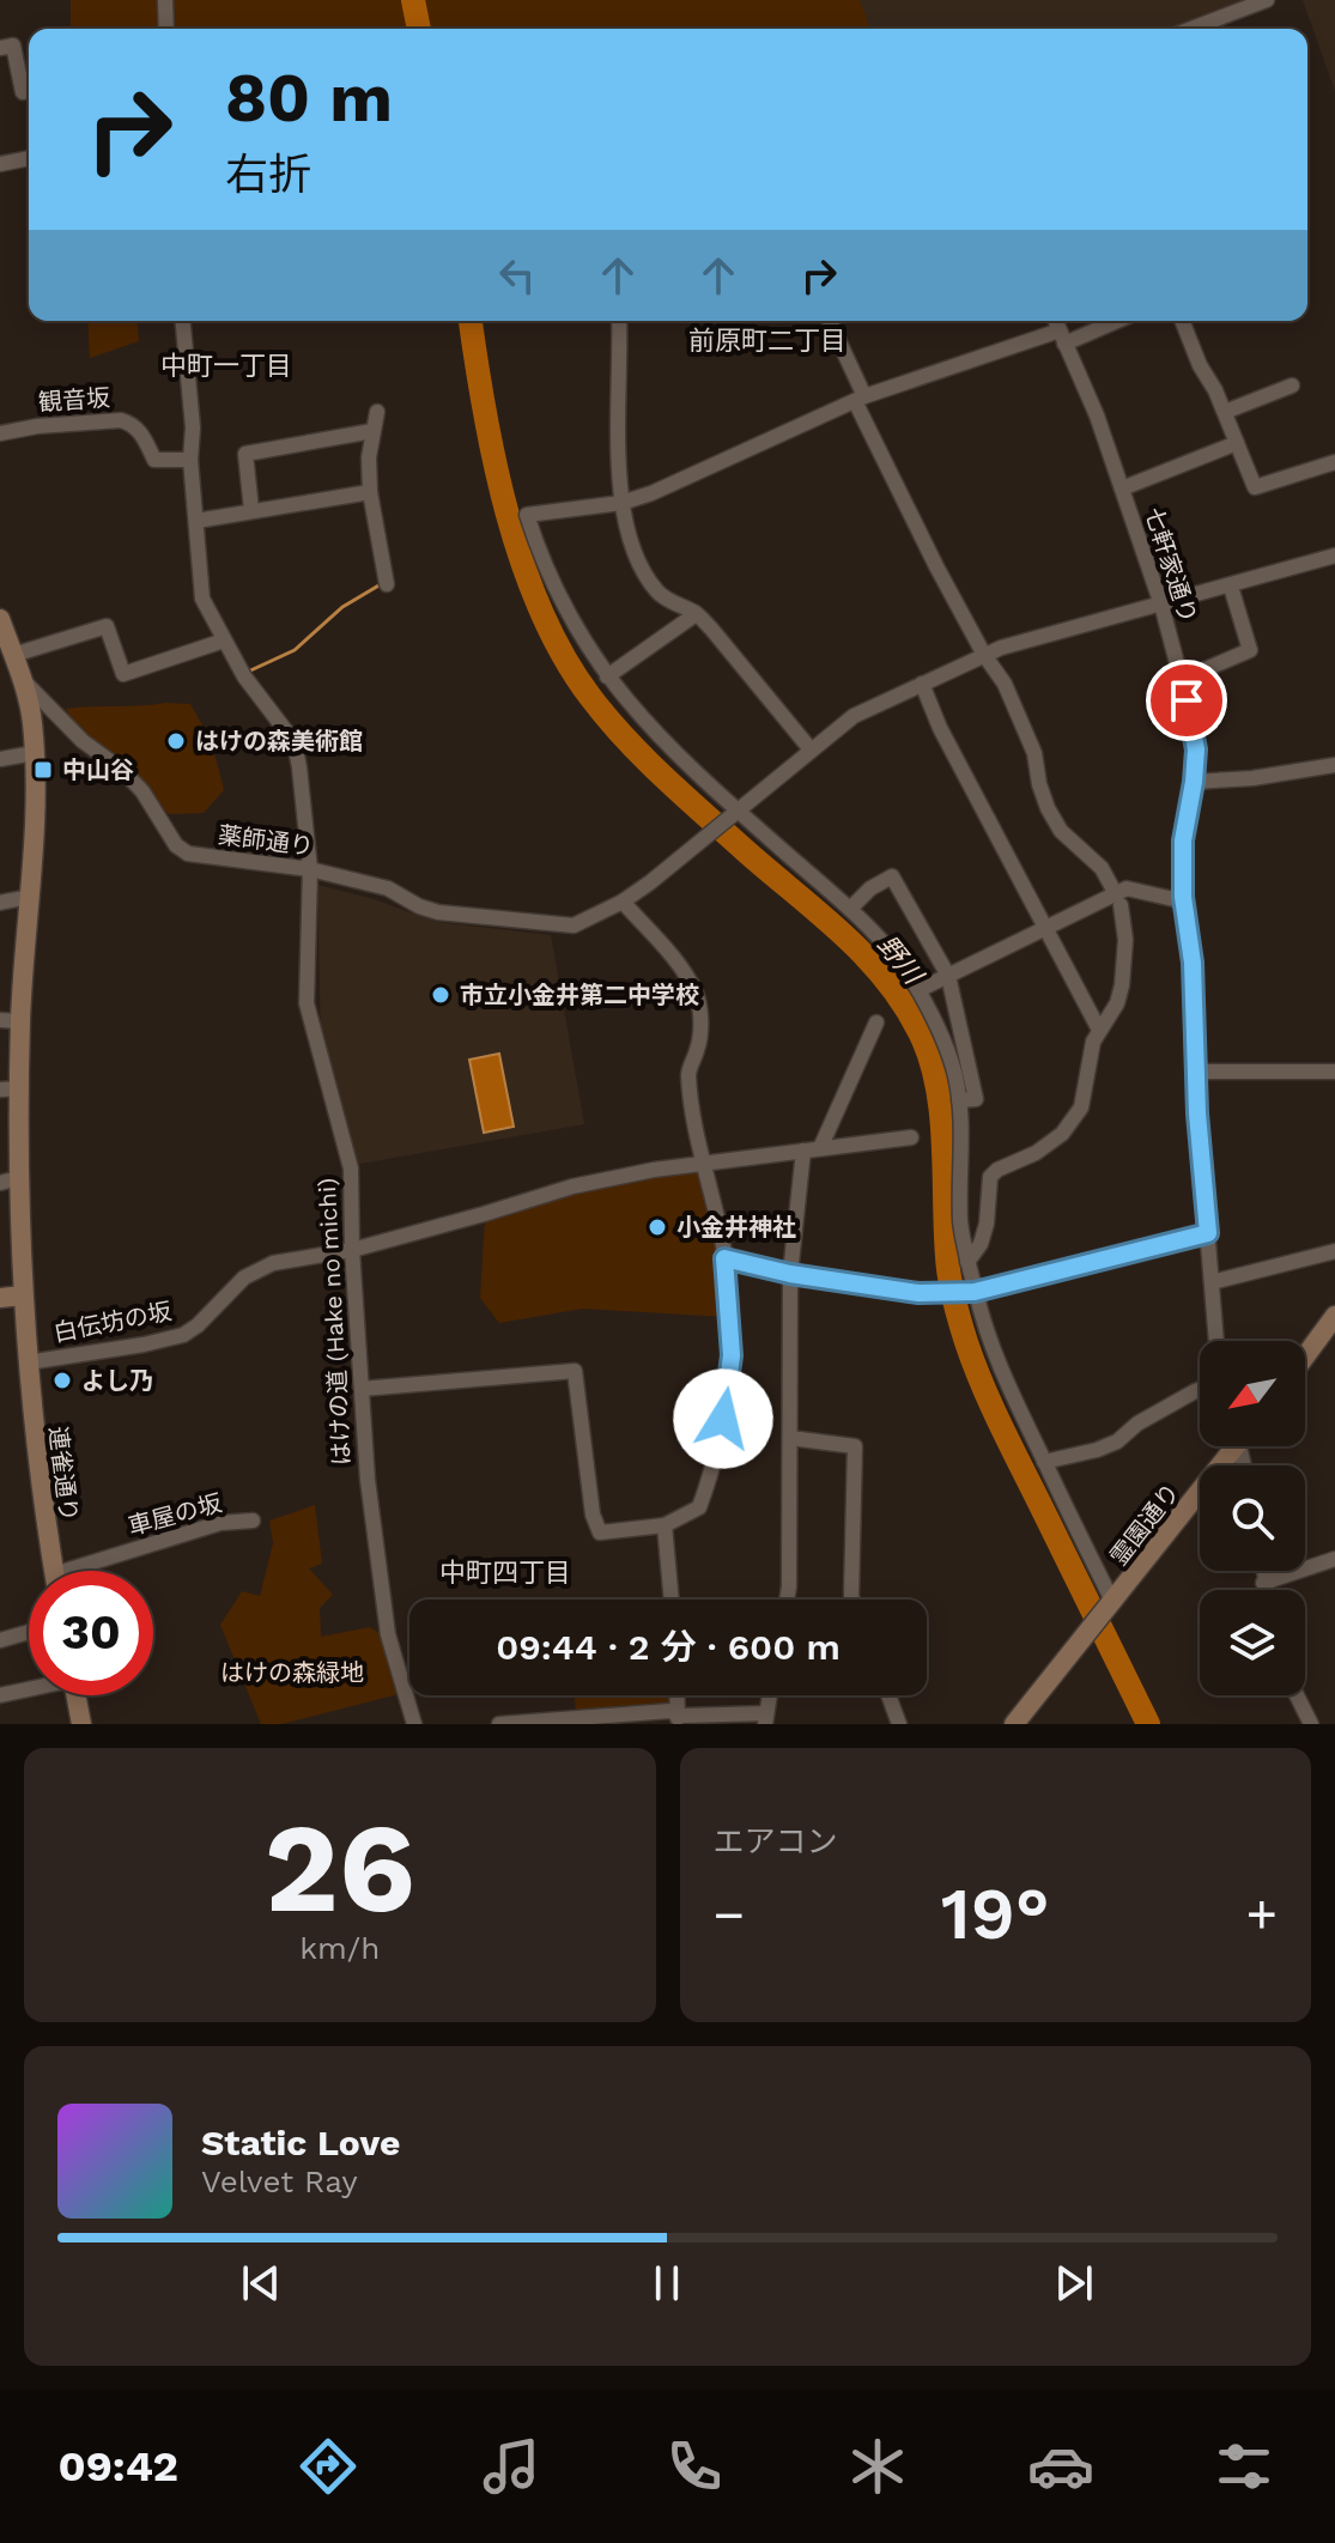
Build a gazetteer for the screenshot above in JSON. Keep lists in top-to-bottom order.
{
  "streets": {
    "main road": ["連雀通り", "霊園通り"],
    "street": [
      "観音坂",
      "七軒家通り",
      "薬師通り",
      "白伝坊の坂",
      "はけの道 (Hake no michi)",
      "車屋の坂"
    ]
  },
  "crossings": [
    ["観音坂", "はけの道 (Hake no michi)"],
    ["薬師通り", "はけの道 (Hake no michi)"],
    ["薬師通り", "連雀通り"],
    ["白伝坊の坂", "はけの道 (Hake no michi)"],
    ["白伝坊の坂", "連雀通り"]
  ],
  "districts": ["前原町二丁目", "中町一丁目", "中町四丁目"],
  "water": ["野川"],
  "parks": ["はけの森緑地"],
  "places": {
    "other": [
      "はけの森美術館",
      "市立小金井第二中学校",
      "小金井神社",
      "よし乃"
    ],
    "transit": ["中山谷"]
  },
  "north": "bottom left",
  "page": {
    "turn": ["80 m", "右折"],
    "limit": "30",
    "trip": "09:44 · 2 分 · 600 m",
    "tile": [
      ["26", "km/h"],
      "エアコン"
    ],
    "heat": ["−", "19°", "+"],
    "song": ["Static Love", "Velvet Ray"],
    "tabs": "09:42"
  }
}
